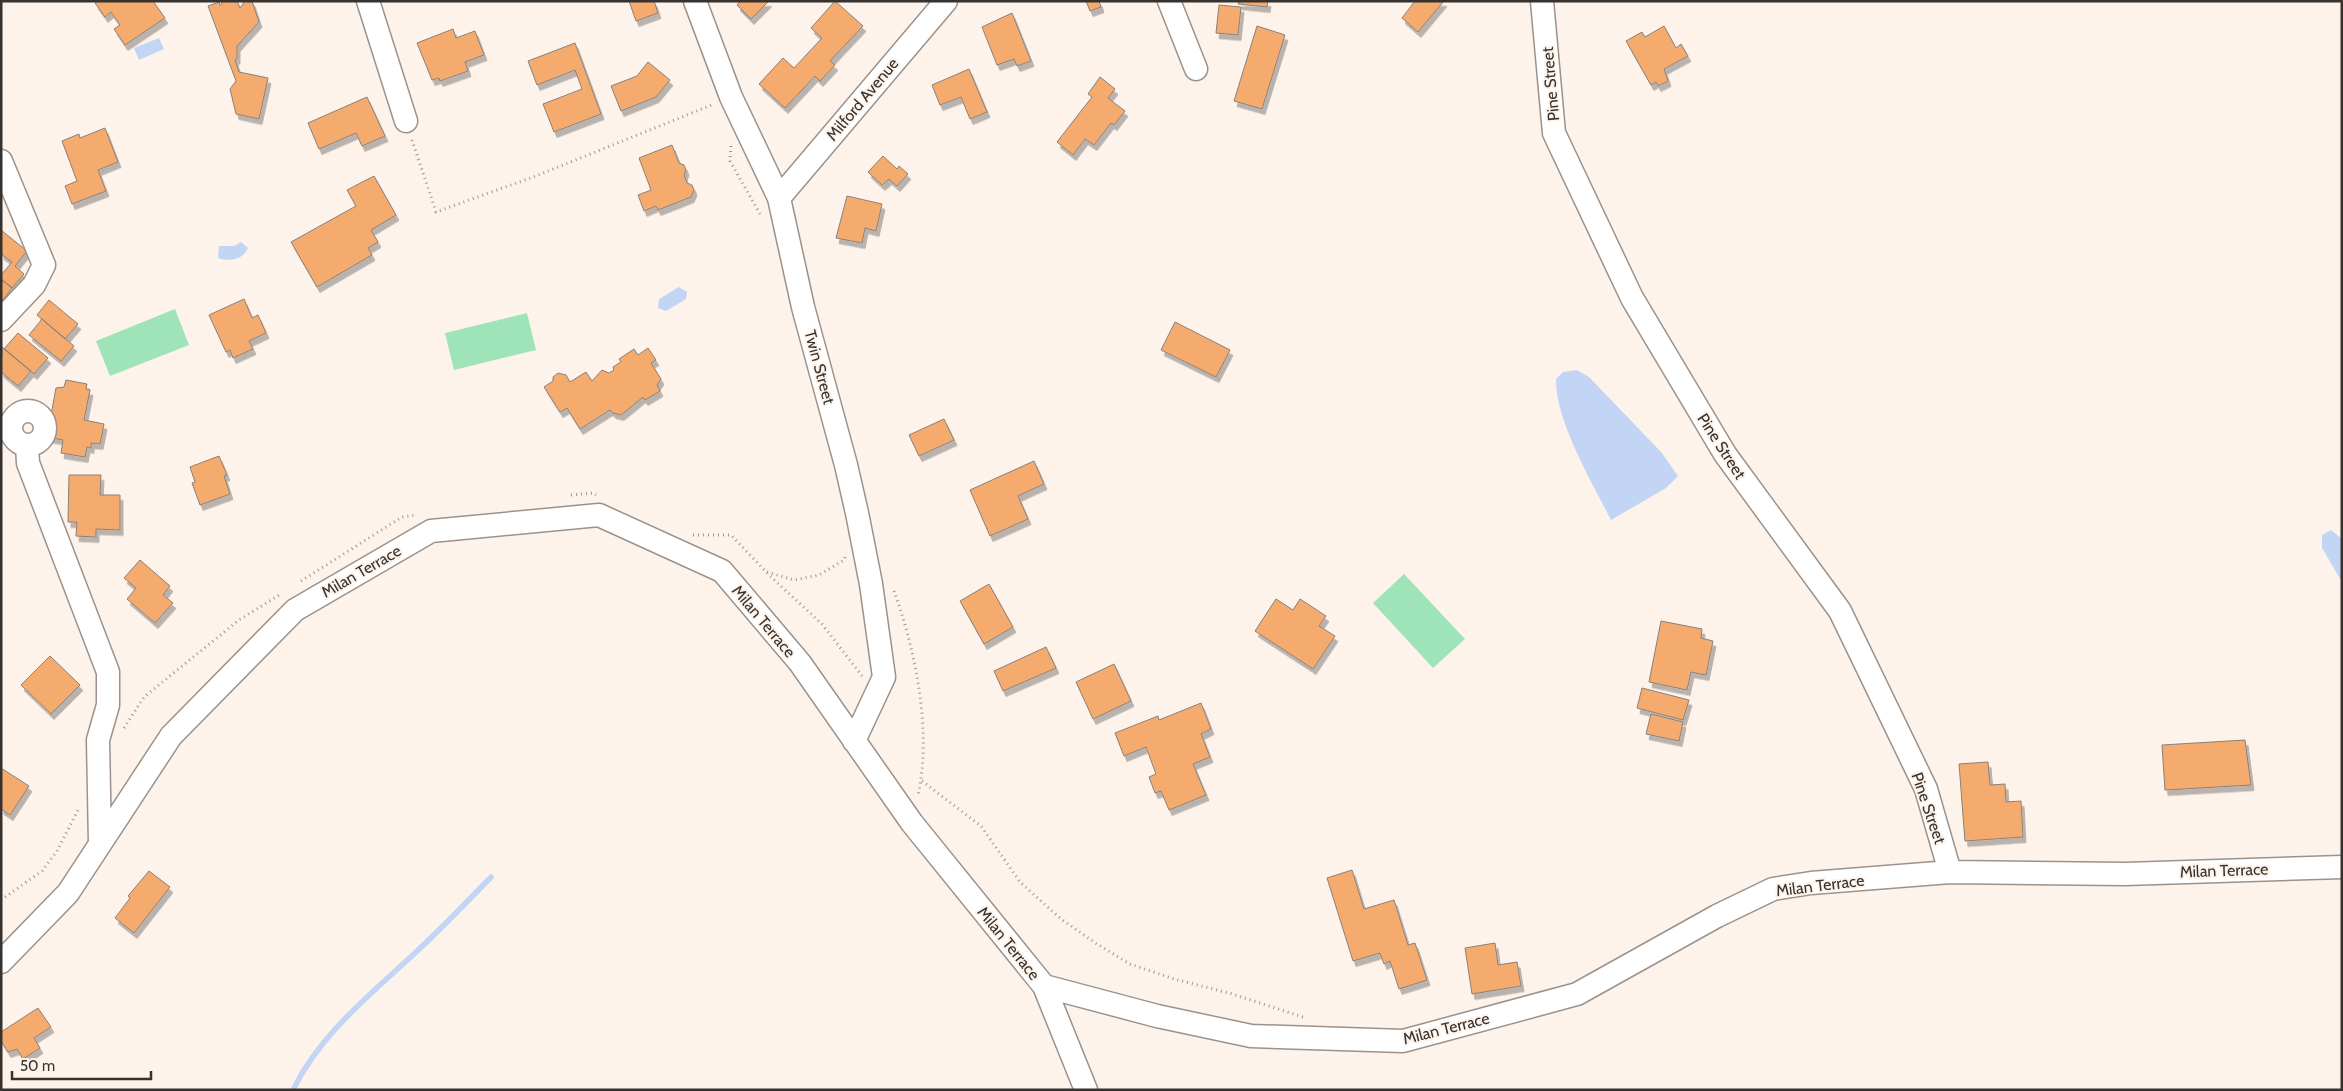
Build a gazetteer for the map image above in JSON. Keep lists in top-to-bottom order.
{
  "streets": {
    "street": [
      "Pine Street",
      "Milford Avenue",
      "Twin Street",
      "Milan Terrace"
    ]
  },
  "crossings": [
    ["Pine Street", "Milan Terrace"],
    ["Milford Avenue", "Twin Street"],
    ["Twin Street", "Milan Terrace"]
  ],
  "scale_bar": "50 m"
}
